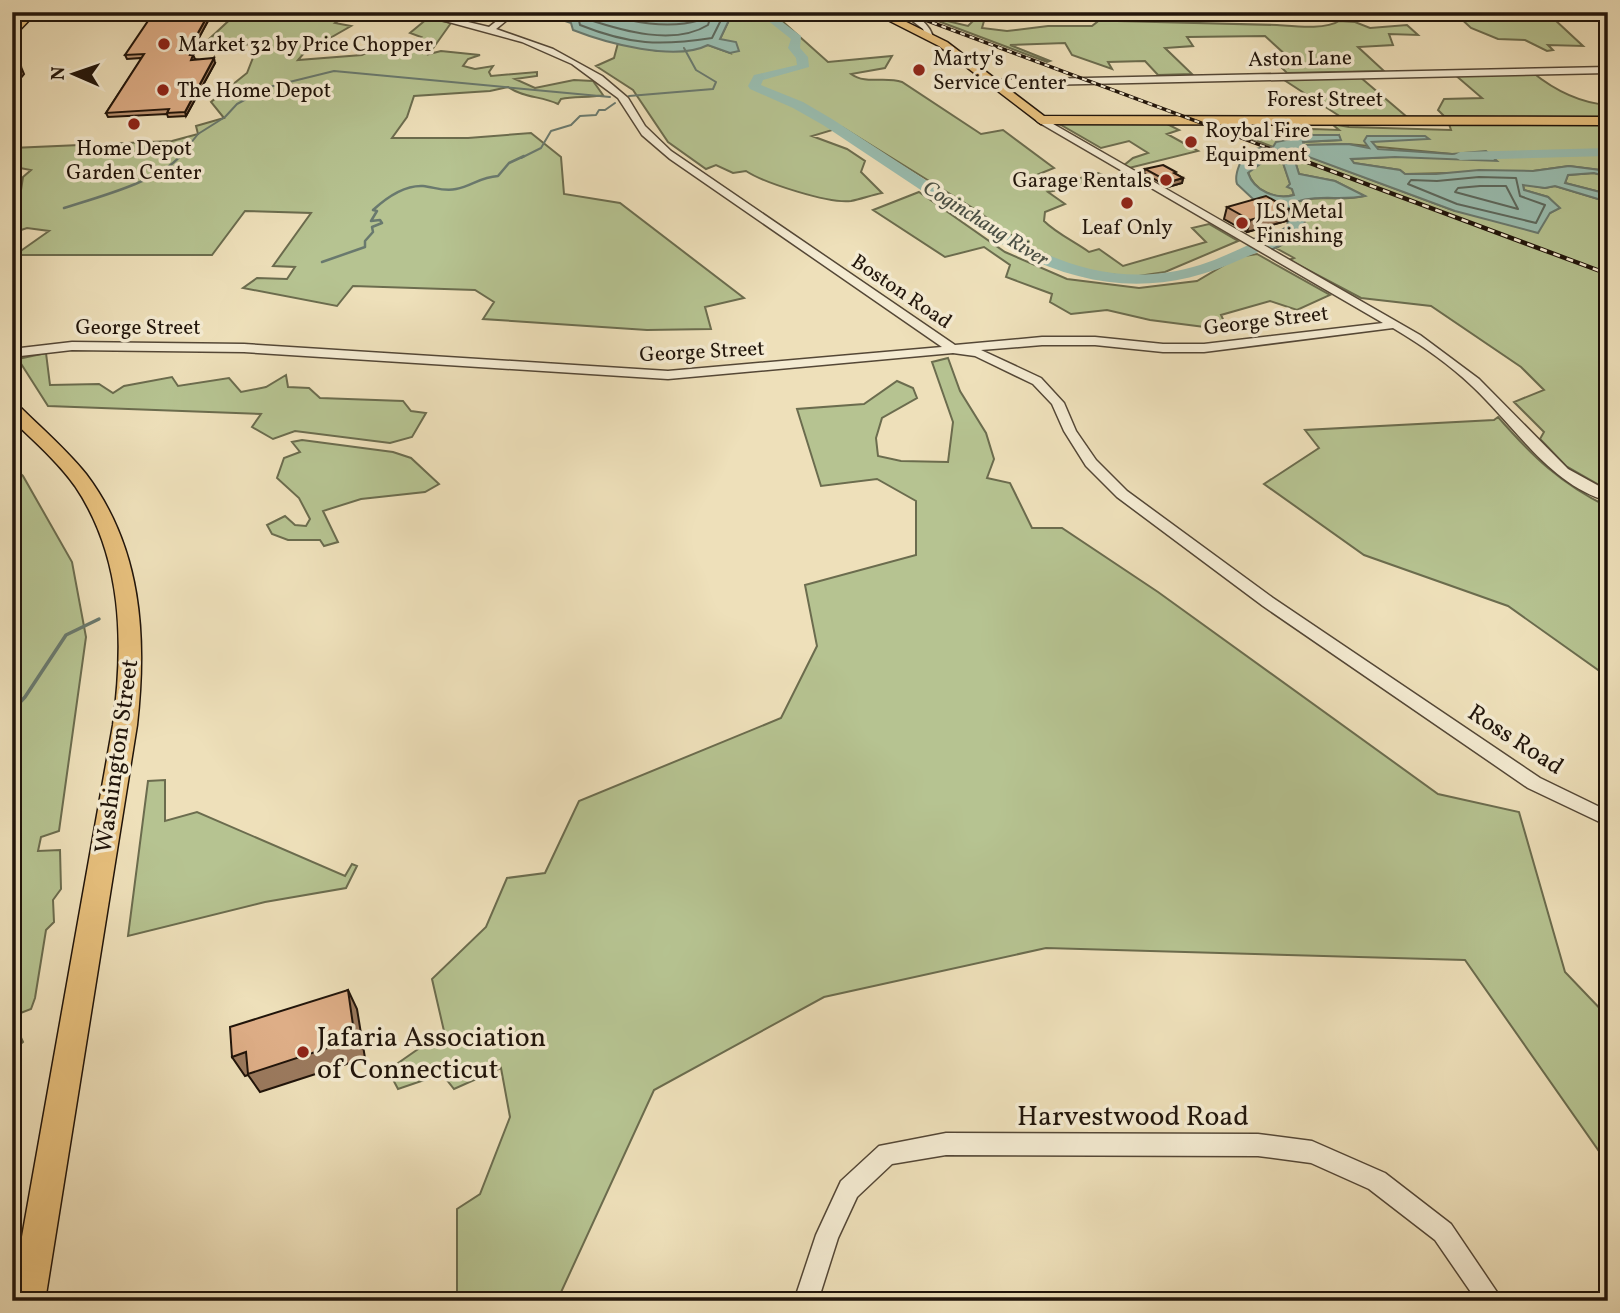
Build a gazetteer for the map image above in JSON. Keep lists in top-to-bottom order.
{
  "streets": {
    "highway": ["Washington Street"],
    "main road": ["Forest Street"],
    "street": [
      "Aston Lane",
      "Boston Road",
      "George Street",
      "Ross Road",
      "Harvestwood Road"
    ]
  },
  "crossings": [
    ["Boston Road", "George Street"],
    ["Boston Road", "Ross Road"]
  ],
  "water": ["Coginchaug River"],
  "places": [
    "Market 32 by Price Chopper",
    "Marty's Service Center",
    "The Home Depot",
    "Home Depot Garden Center",
    "Roybal Fire Equipment",
    "Garage Rentals",
    "Leaf Only",
    "JLS Metal Finishing",
    "Jafaria Association of Connecticut"
  ],
  "north": "left"
}
